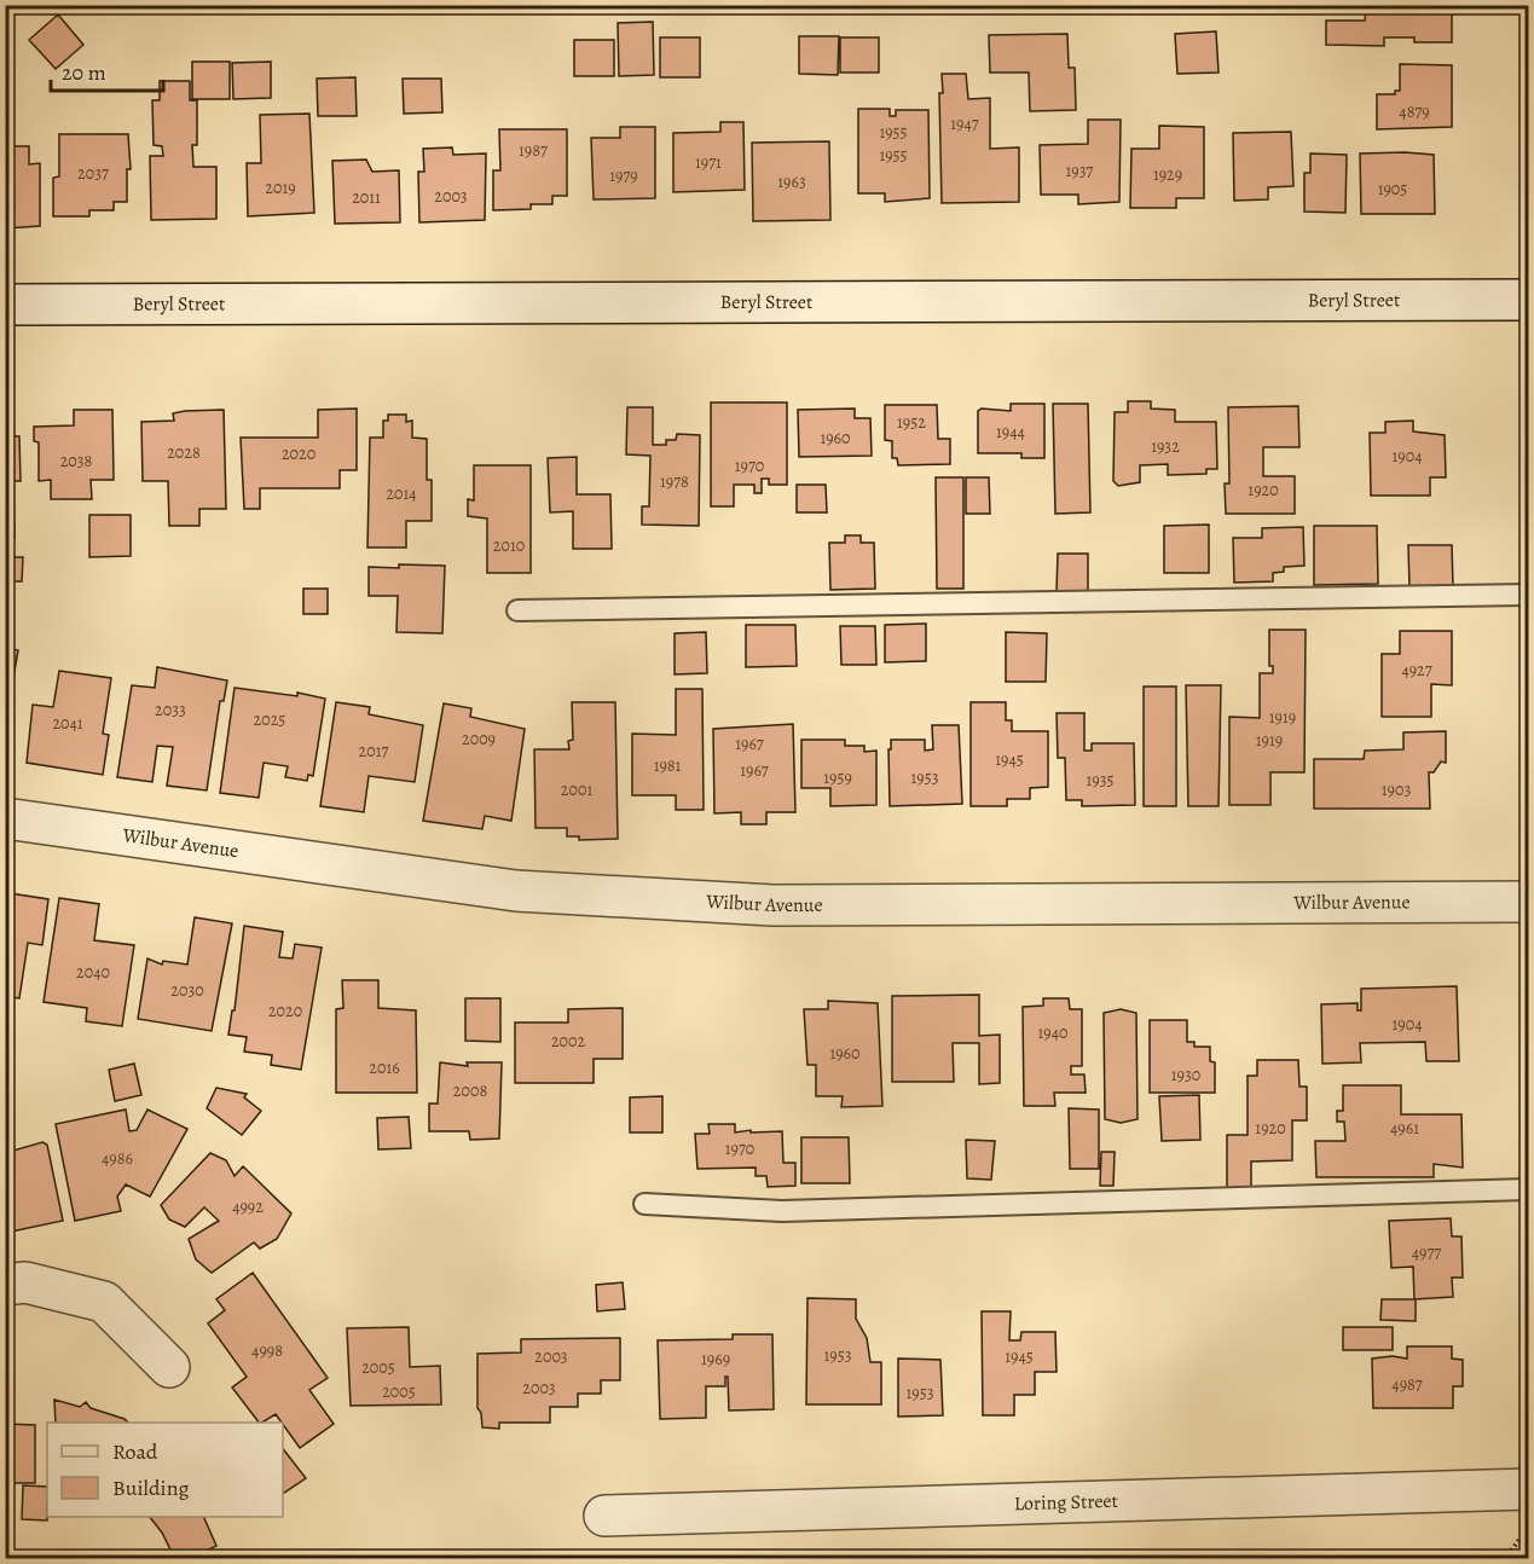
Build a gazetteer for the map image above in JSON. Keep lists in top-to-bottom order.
{
  "streets": {
    "street": ["Beryl Street", "Wilbur Avenue", "Loring Street"]
  },
  "house_numbers": [
    "4879",
    "1947",
    "1955",
    "1987",
    "1955",
    "1971",
    "1937",
    "2037",
    "1929",
    "1979",
    "1963",
    "2019",
    "1905",
    "2003",
    "2011",
    "1952",
    "1944",
    "1960",
    "1932",
    "2028",
    "2020",
    "1904",
    "2038",
    "1970",
    "1978",
    "1920",
    "2014",
    "2010",
    "4927",
    "2033",
    "1919",
    "2025",
    "2041",
    "2009",
    "1919",
    "1967",
    "2017",
    "1945",
    "1981",
    "1967",
    "1959",
    "1953",
    "1935",
    "2001",
    "1903",
    "2040",
    "2030",
    "2020",
    "1904",
    "1940",
    "2002",
    "1960",
    "2016",
    "1930",
    "2008",
    "1920",
    "4961",
    "1970",
    "4986",
    "4992",
    "4977",
    "4998",
    "1953",
    "2003",
    "1945",
    "1969",
    "2005",
    "4987",
    "2003",
    "2005",
    "1953"
  ],
  "legend": ["Road", "Building"],
  "scale_bar": "20 m"
}
